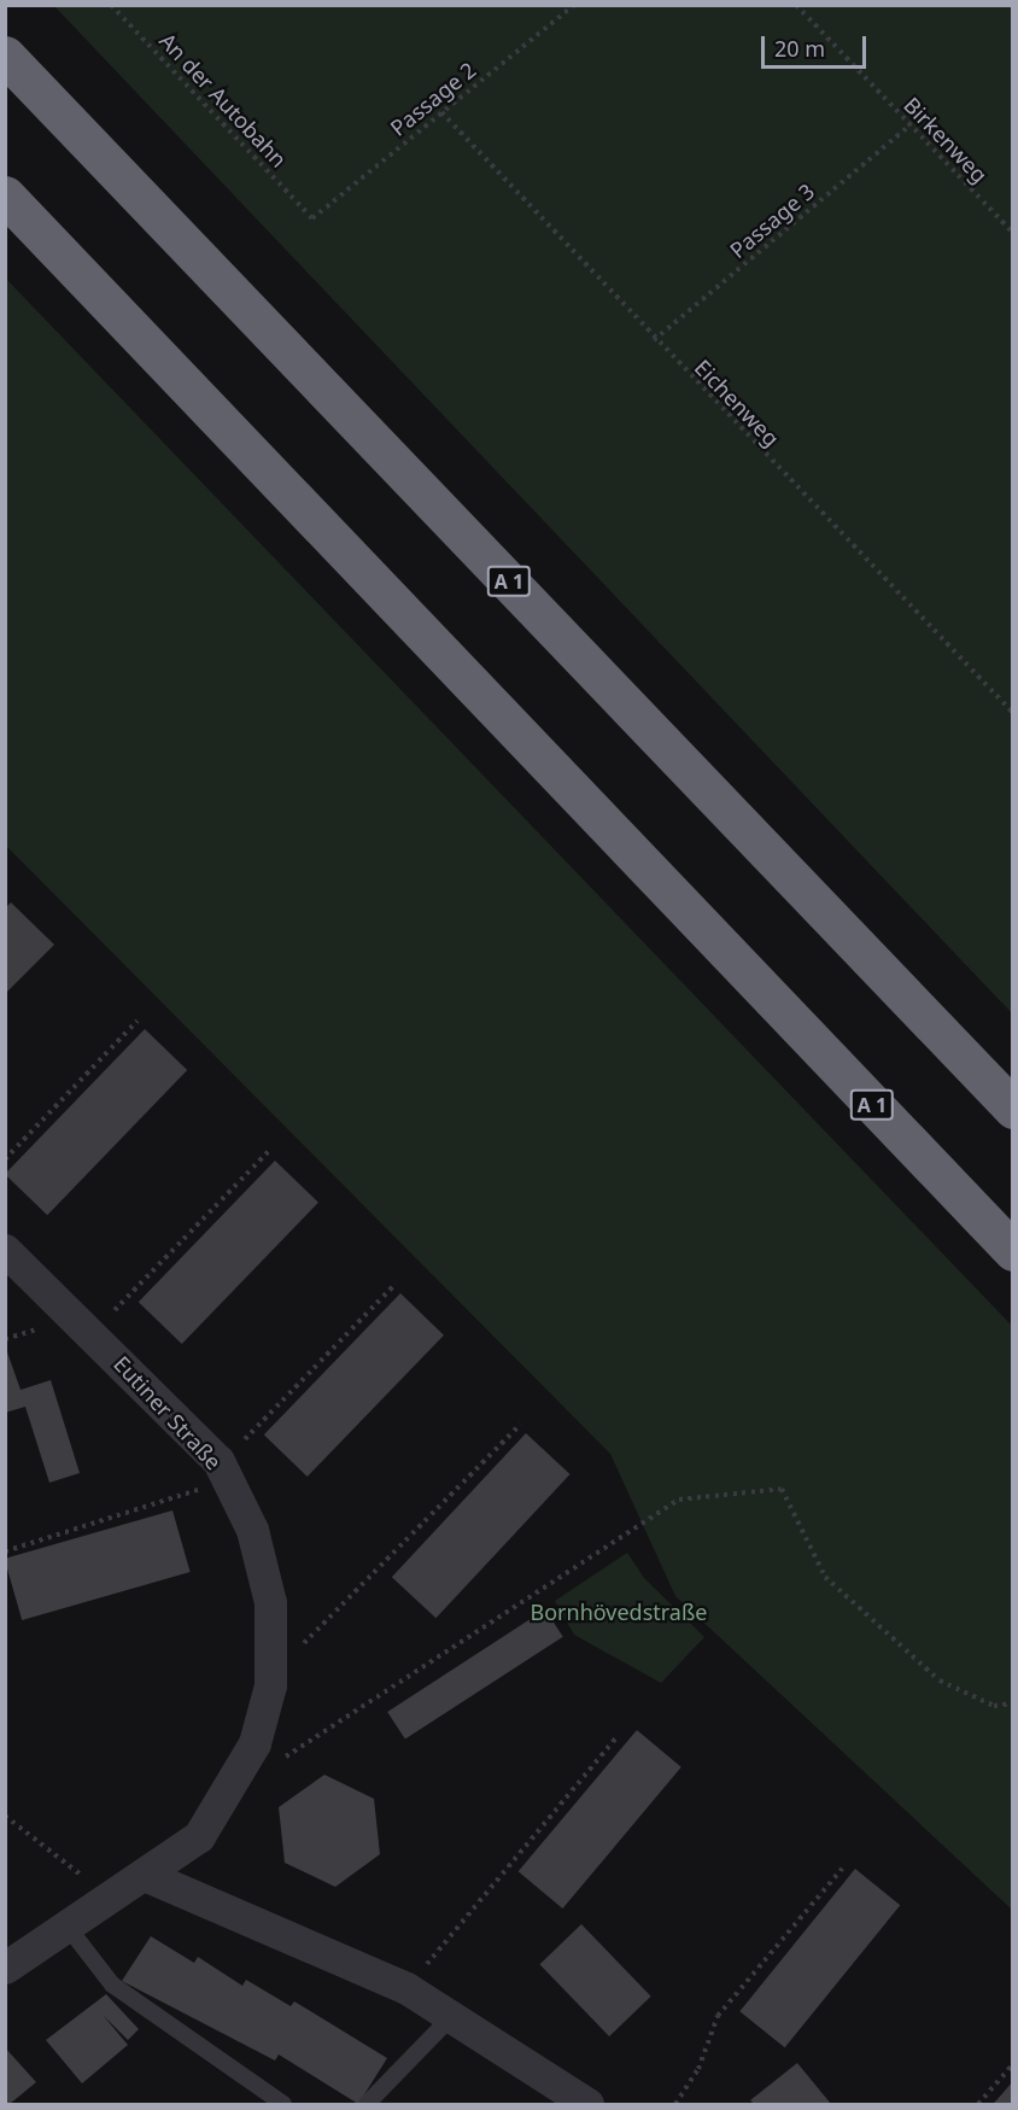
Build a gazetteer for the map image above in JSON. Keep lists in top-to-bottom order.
{
  "streets": {
    "highway": ["A 1"],
    "street": ["Eutiner Straße"],
    "path": [
      "Passage 2",
      "An der Autobahn",
      "Birkenweg",
      "Passage 3",
      "Eichenweg"
    ]
  },
  "crossings": [
    ["Passage 2", "An der Autobahn"],
    ["Passage 2", "Eichenweg"],
    ["Birkenweg", "Passage 3"],
    ["Passage 3", "Eichenweg"]
  ],
  "parks": ["Bornhövedstraße"],
  "scale_bar": "20 m"
}
